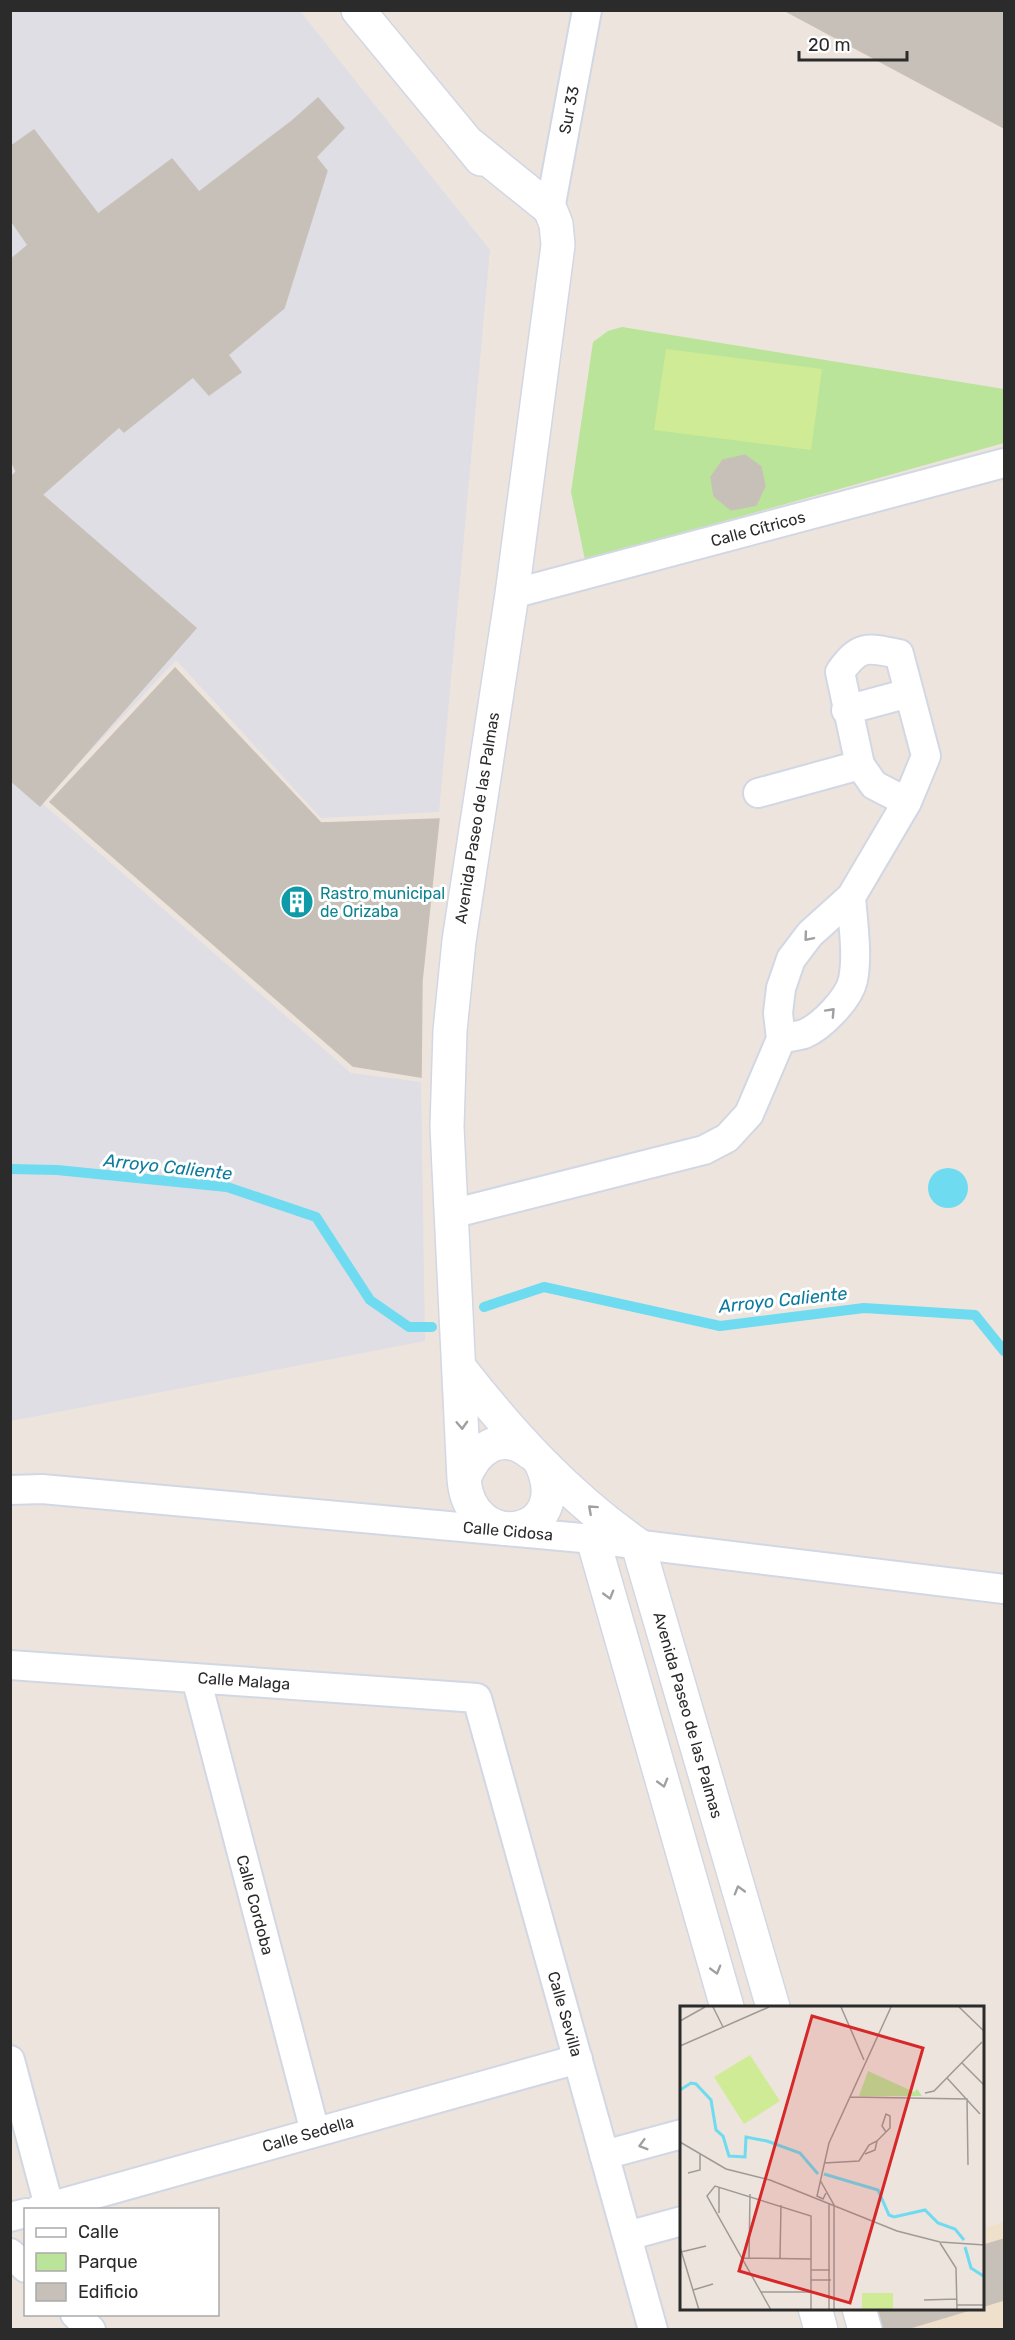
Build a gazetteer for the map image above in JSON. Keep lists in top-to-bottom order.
{
  "streets": {
    "street": [
      "Sur 33",
      "Calle Cítricos",
      "Avenida Paseo de las Palmas",
      "Calle Cidosa",
      "Calle Malaga",
      "Calle Cordoba",
      "Calle Sevilla",
      "Calle Sedella"
    ]
  },
  "crossings": [
    ["Sur 33", "Avenida Paseo de las Palmas"],
    ["Calle Cítricos", "Avenida Paseo de las Palmas"],
    ["Avenida Paseo de las Palmas", "Calle Cidosa"],
    ["Calle Malaga", "Calle Cordoba"],
    ["Calle Malaga", "Calle Sevilla"],
    ["Calle Cordoba", "Calle Sedella"],
    ["Calle Sevilla", "Calle Sedella"]
  ],
  "water": ["Arroyo Caliente"],
  "places": {
    "building": ["Rastro municipal de Orizaba"]
  },
  "legend": ["Calle", "Parque", "Edificio"],
  "scale_bar": "20 m"
}
